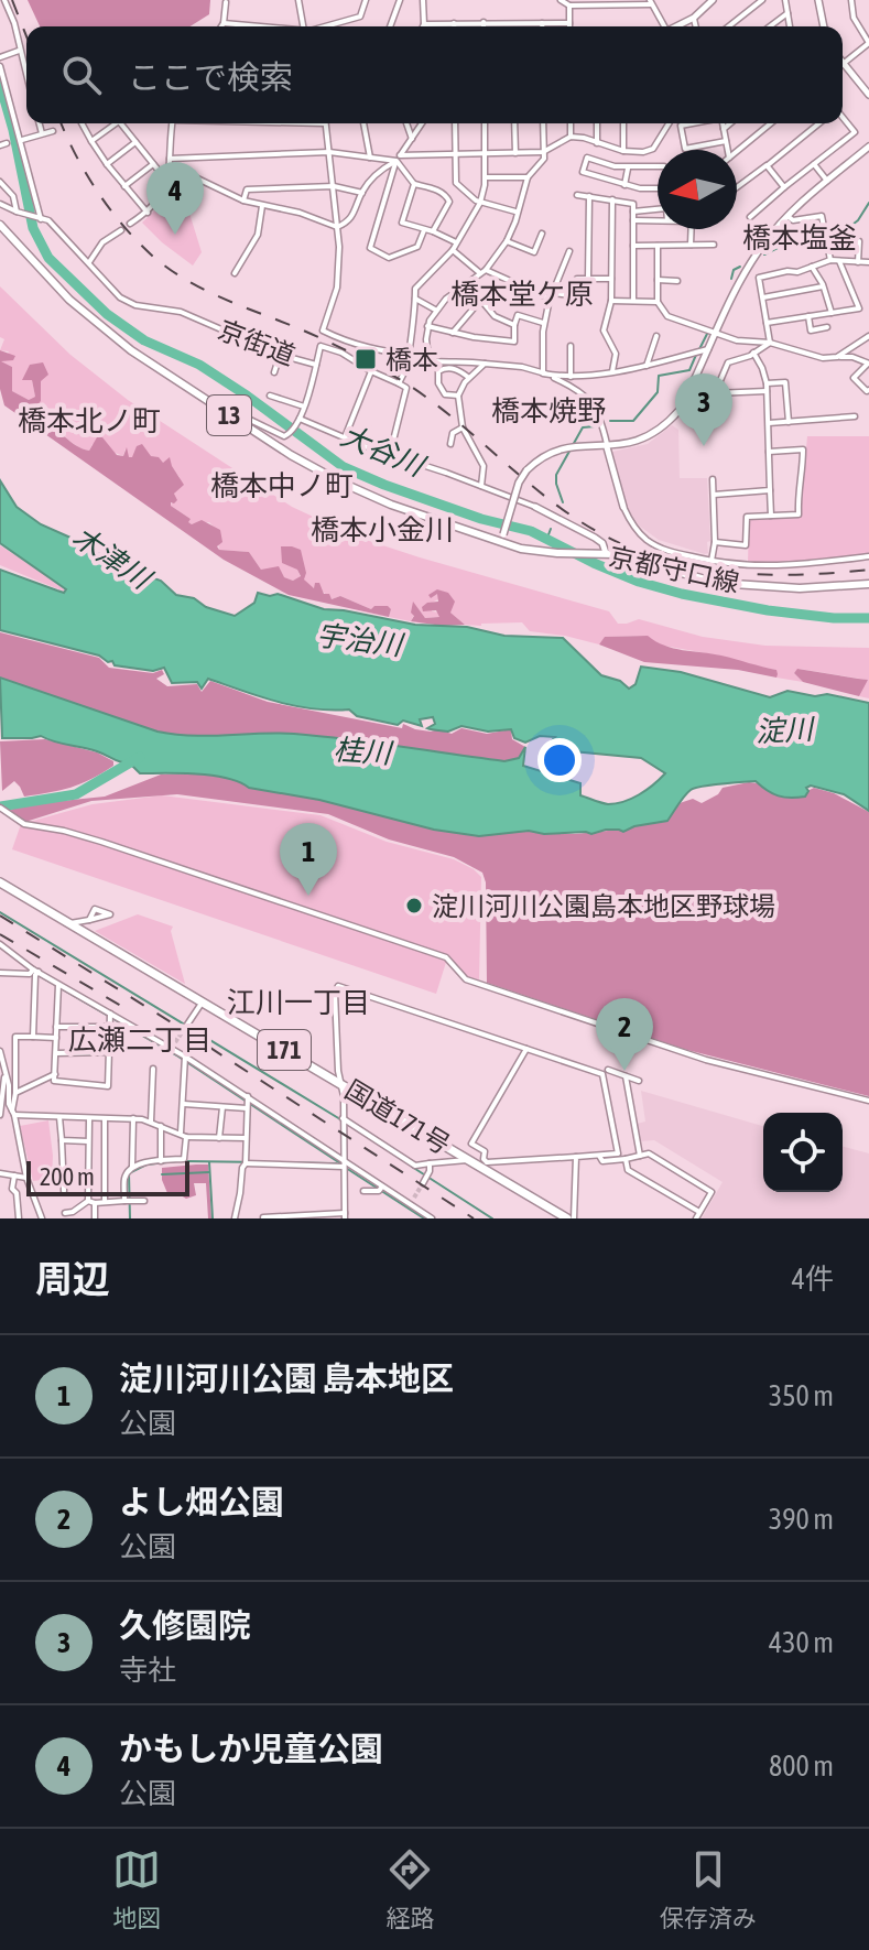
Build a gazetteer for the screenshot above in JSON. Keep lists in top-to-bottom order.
{
  "streets": {
    "highway": ["171", "国道171号"],
    "main road": ["13", "京都守口線"],
    "street": ["京街道"]
  },
  "crossings": [
    ["京街道", "京都守口線"]
  ],
  "districts": [
    "橋本塩釜",
    "橋本堂ケ原",
    "橋本焼野",
    "橋本北ノ町",
    "橋本中ノ町",
    "橋本小金川",
    "江川一丁目",
    "広瀬二丁目"
  ],
  "water": [
    "大谷川",
    "木津川",
    "宇治川",
    "淀川",
    "桂川"
  ],
  "places": {
    "transit": ["橋本"],
    "other": ["淀川河川公園島本地区野球場"]
  },
  "scale_bar": "200 m",
  "north": "left",
  "page": {
    "search": "ここで検索",
    "pins": [
      "4",
      "3",
      "1",
      "2"
    ],
    "scale": "200 m",
    "heading": ["周辺", "4件"],
    "list": [
      {
        "mark": "1",
        "name": "淀川河川公園 島本地区",
        "note": "公園",
        "value": "350 m"
      },
      {
        "mark": "2",
        "name": "よし畑公園",
        "note": "公園",
        "value": "390 m"
      },
      {
        "mark": "3",
        "name": "久修園院",
        "note": "寺社",
        "value": "430 m"
      },
      {
        "mark": "4",
        "name": "かもしか児童公園",
        "note": "公園",
        "value": "800 m"
      }
    ],
    "nav": ["地図", "経路", "保存済み"]
  }
}
